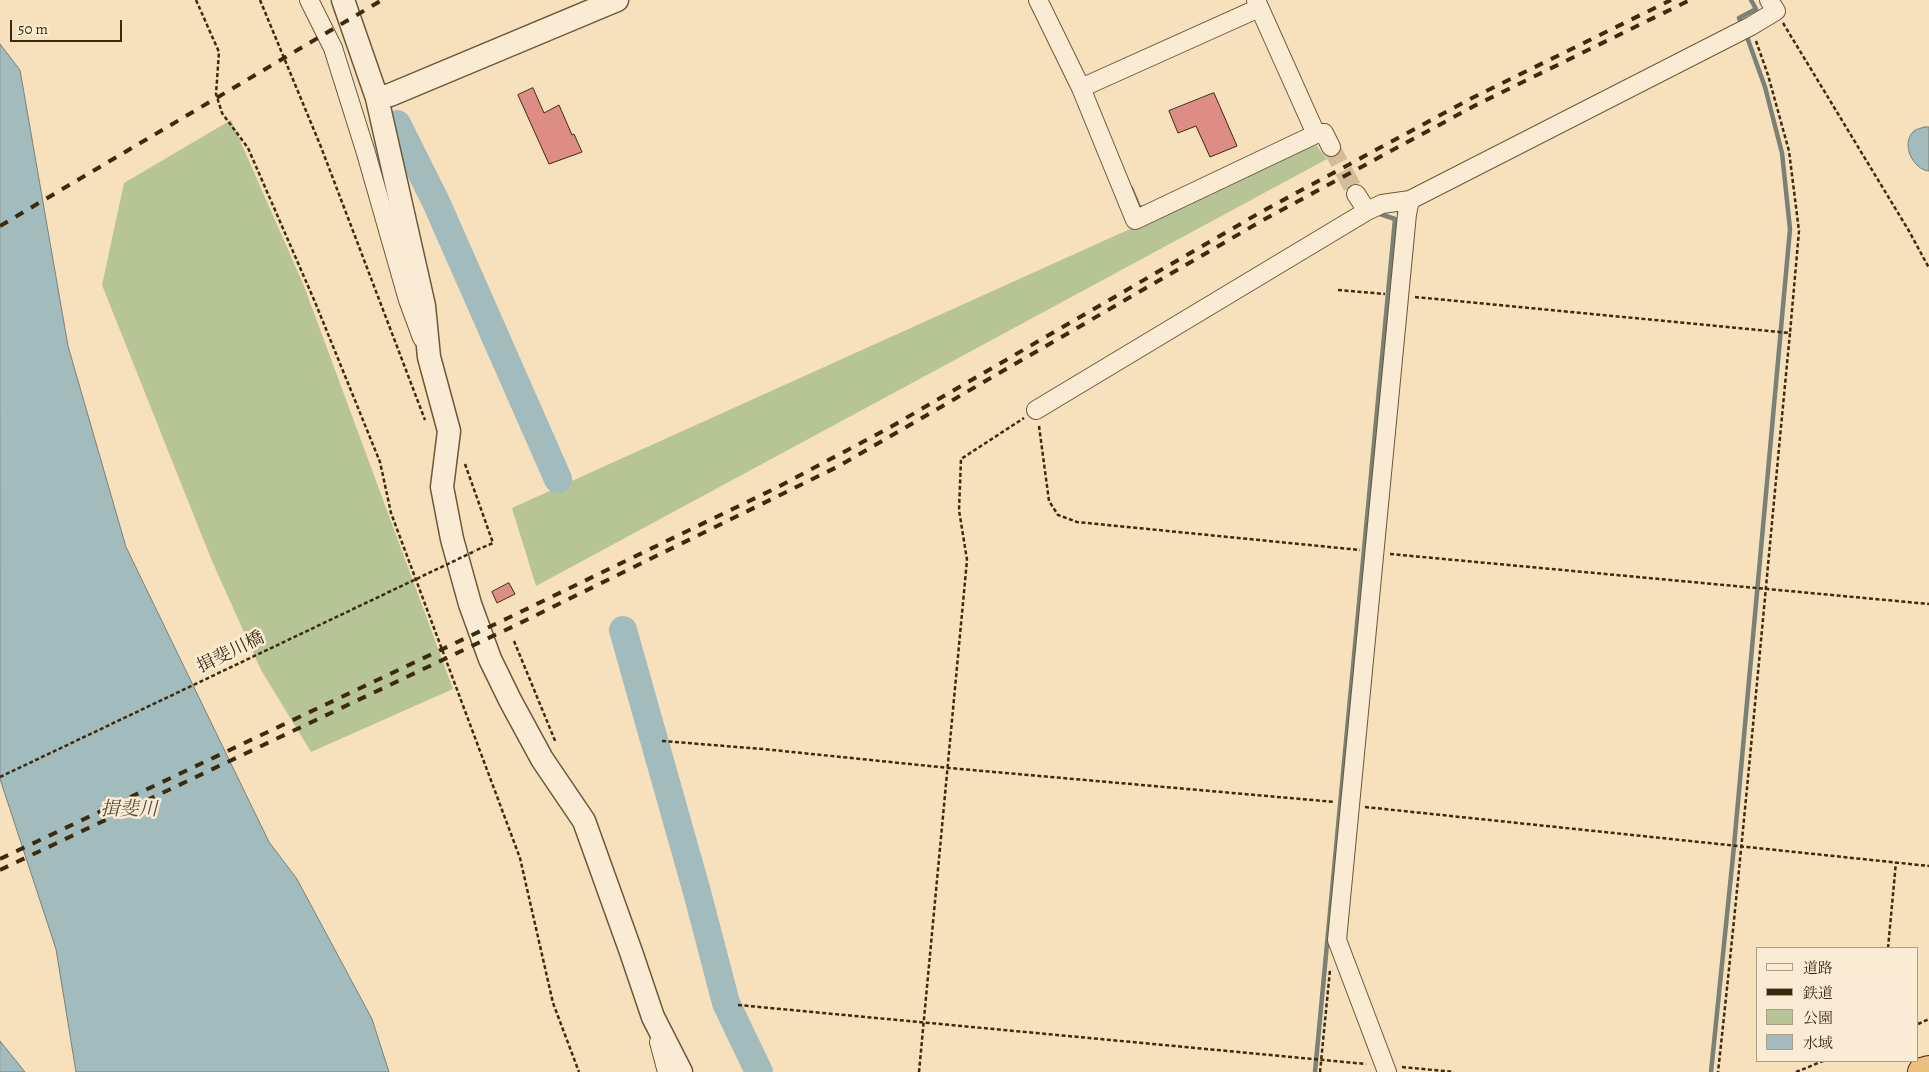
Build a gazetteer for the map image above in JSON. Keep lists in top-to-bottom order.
{
  "streets": {
    "path": ["揖斐川橋"]
  },
  "water": ["揖斐川"],
  "legend": [
    "道路",
    "鉄道",
    "公園",
    "水域"
  ],
  "scale_bar": "50 m"
}
